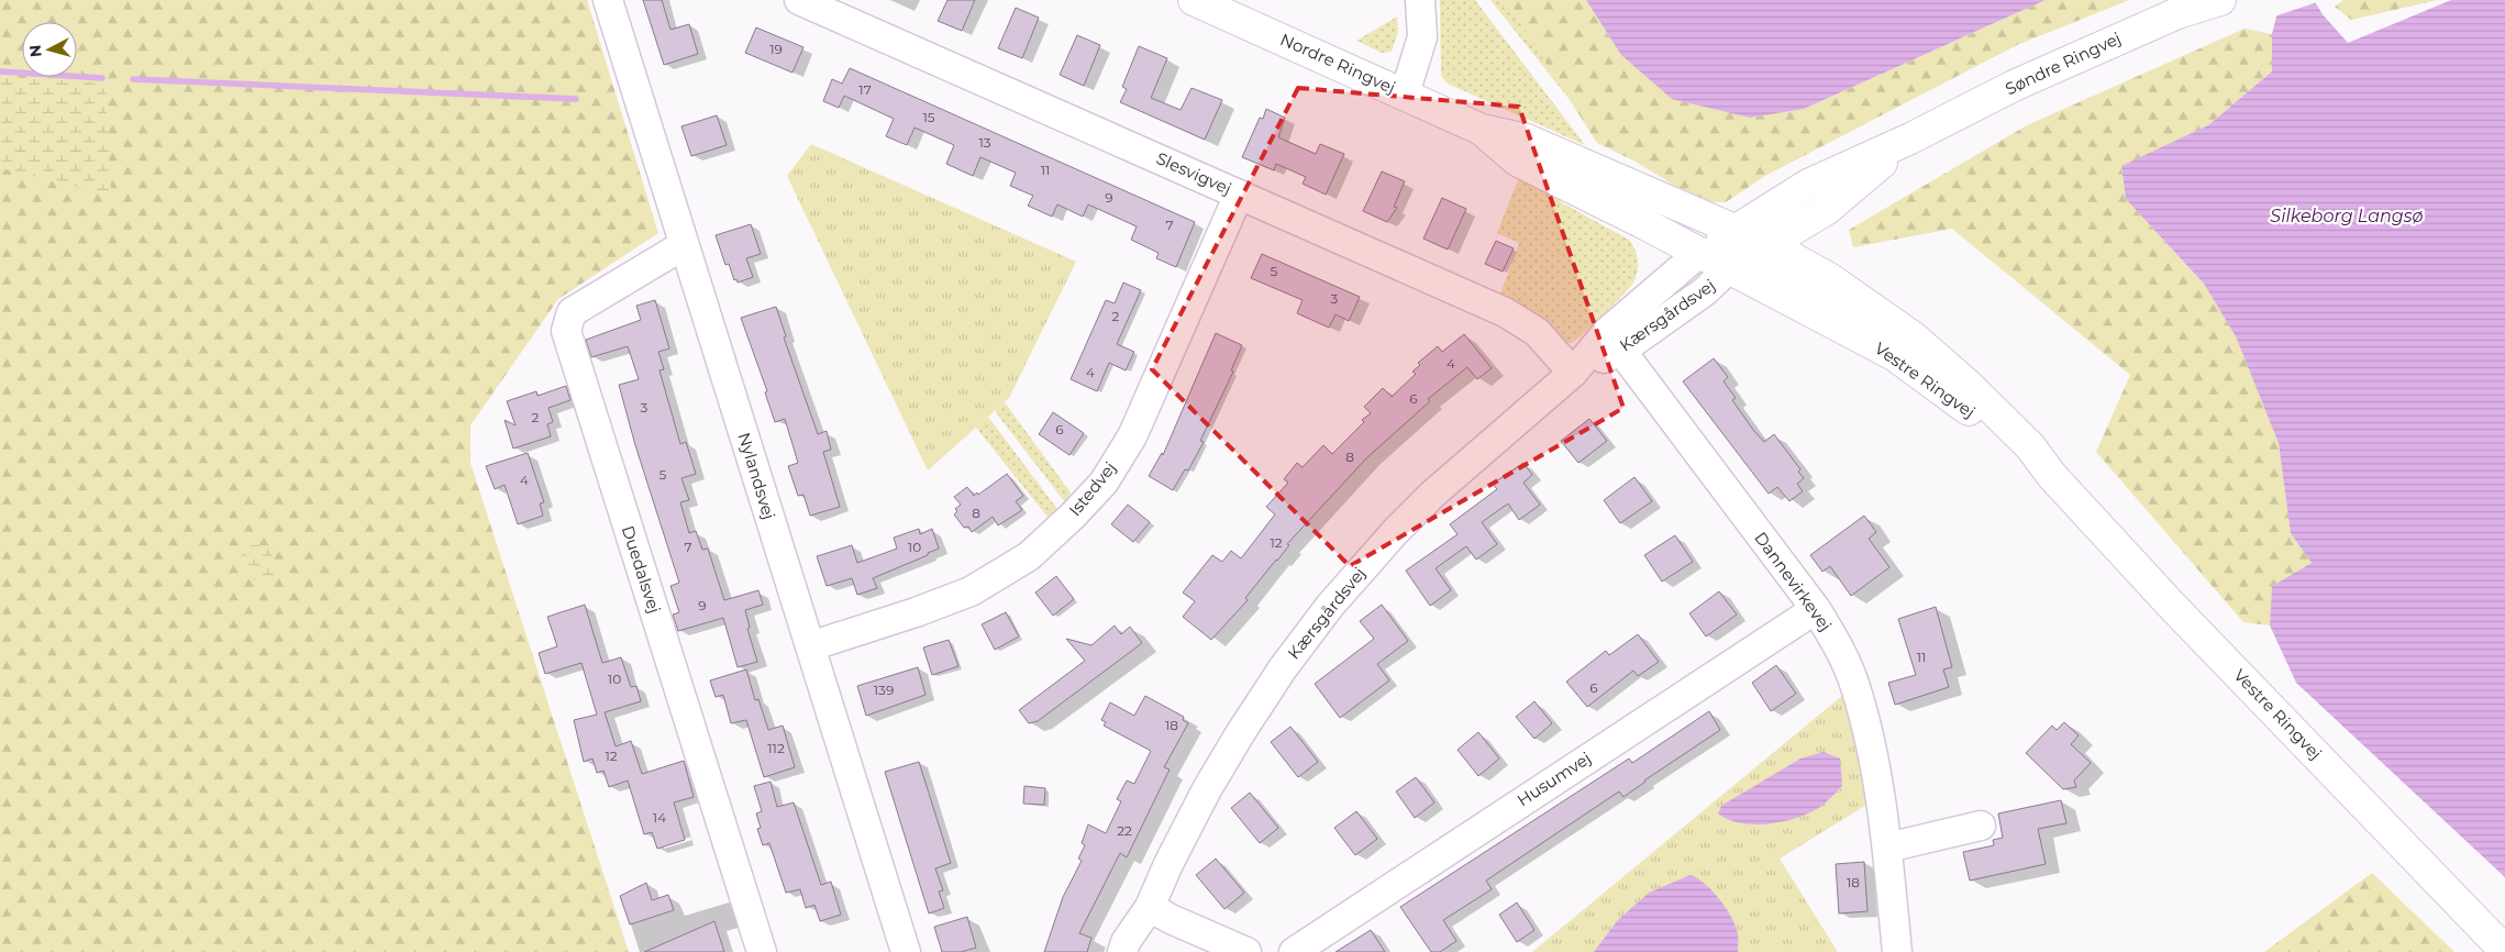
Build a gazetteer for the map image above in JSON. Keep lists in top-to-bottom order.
{
  "streets": {
    "main road": ["Nordre Ringvej", "Søndre Ringvej", "Vestre Ringvej"],
    "street": [
      "Slesvigvej",
      "Kærsgårdsvej",
      "Nylandsvej",
      "Istedvej",
      "Duedalsvej",
      "Dannevirkevej",
      "Husumvej"
    ]
  },
  "crossings": [
    ["Nordre Ringvej", "Søndre Ringvej"],
    ["Nordre Ringvej", "Kærsgårdsvej"],
    ["Nordre Ringvej", "Vestre Ringvej"],
    ["Søndre Ringvej", "Kærsgårdsvej"],
    ["Søndre Ringvej", "Vestre Ringvej"],
    ["Slesvigvej", "Kærsgårdsvej"],
    ["Slesvigvej", "Istedvej"],
    ["Kærsgårdsvej", "Vestre Ringvej"],
    ["Kærsgårdsvej", "Dannevirkevej"],
    ["Nylandsvej", "Istedvej"],
    ["Nylandsvej", "Duedalsvej"],
    ["Dannevirkevej", "Husumvej"]
  ],
  "water": ["Silkeborg Langsø"],
  "house_numbers": [
    "19",
    "17",
    "15",
    "13",
    "11",
    "9",
    "7",
    "5",
    "3",
    "2",
    "4",
    "4",
    "6",
    "3",
    "2",
    "6",
    "8",
    "5",
    "4",
    "8",
    "12",
    "7",
    "10",
    "9",
    "11",
    "10",
    "6",
    "139",
    "18",
    "112",
    "12",
    "14",
    "22",
    "18"
  ],
  "north": "left"
}
